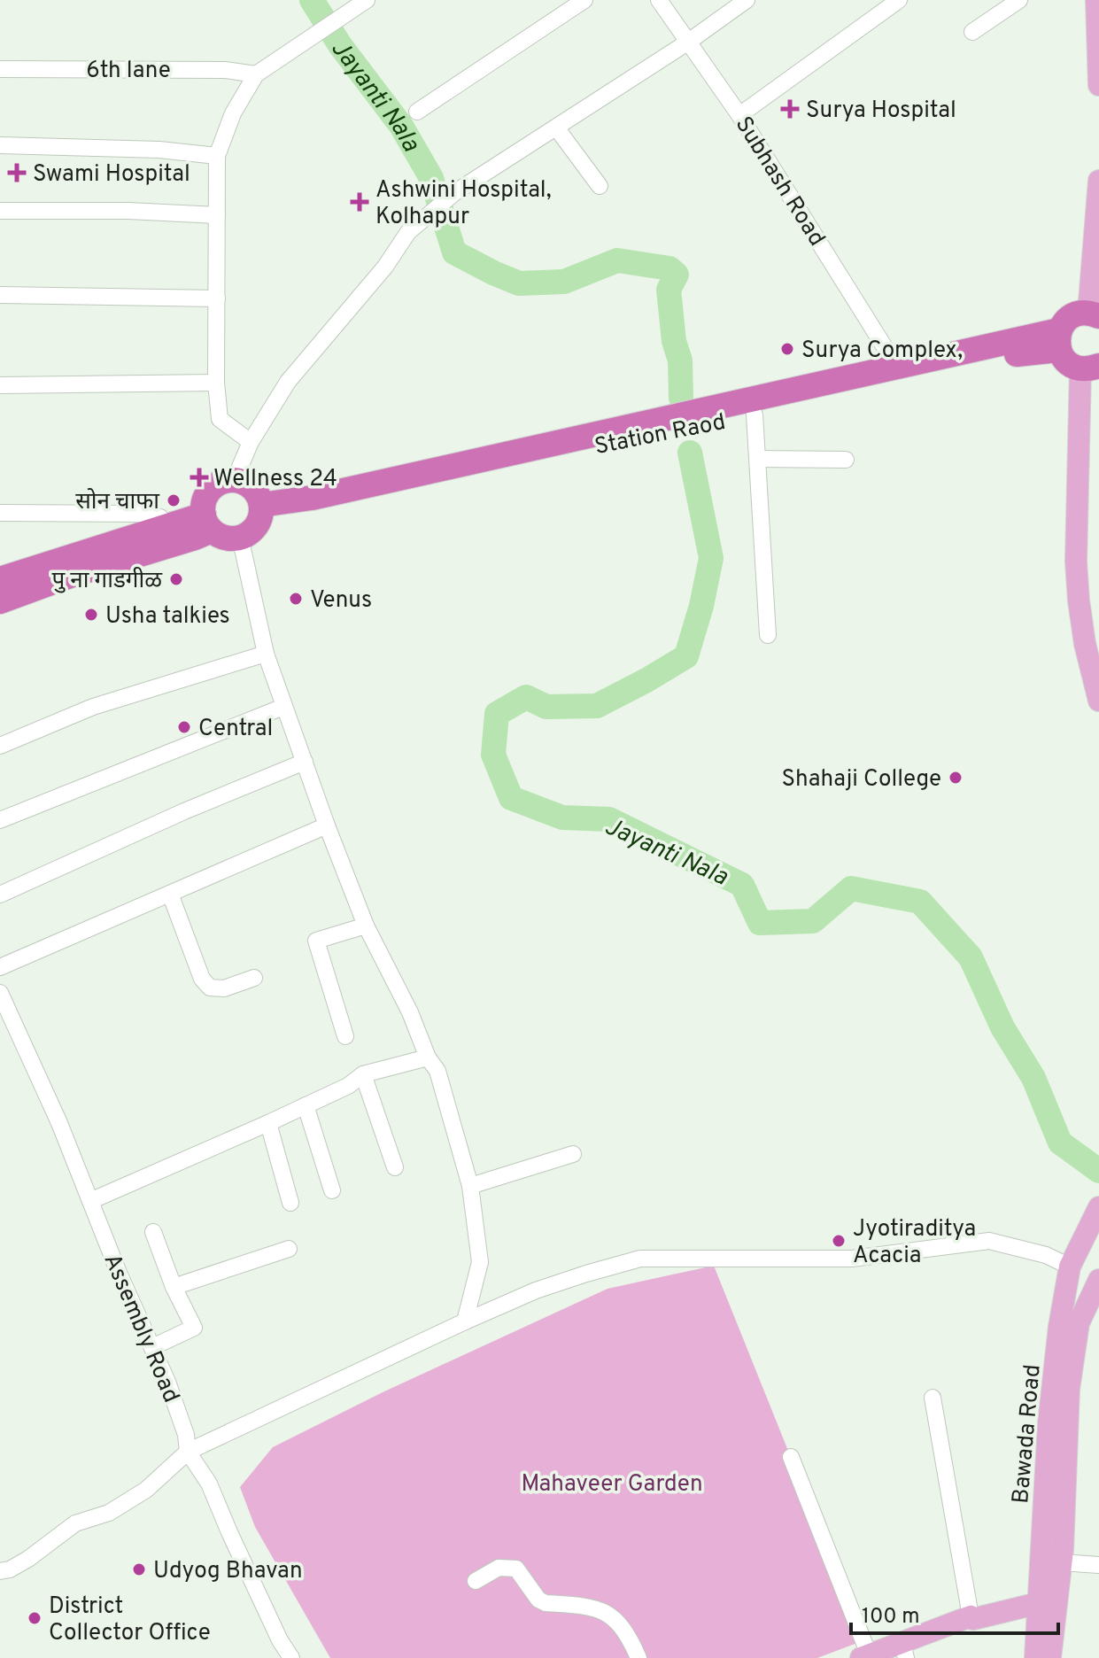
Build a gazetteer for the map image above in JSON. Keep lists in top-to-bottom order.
{
  "streets": {
    "highway": ["Station Raod"],
    "main road": ["Bawada Road"],
    "street": ["6th lane", "Subhash Road", "Assembly Road"]
  },
  "water": ["Jayanti Nala"],
  "parks": ["Mahaveer Garden"],
  "places": {
    "health": [
      "Surya Hospital",
      "Swami Hospital",
      "Ashwini Hospital, Kolhapur",
      "Wellness 24"
    ],
    "other": [
      "Surya Complex,",
      "सोन चाफा",
      "पु ना गाडगीळ",
      "Venus",
      "Usha talkies",
      "Central",
      "Shahaji College",
      "Jyotiraditya Acacia",
      "Udyog Bhavan",
      "District Collector Office"
    ]
  },
  "scale_bar": "100 m"
}
